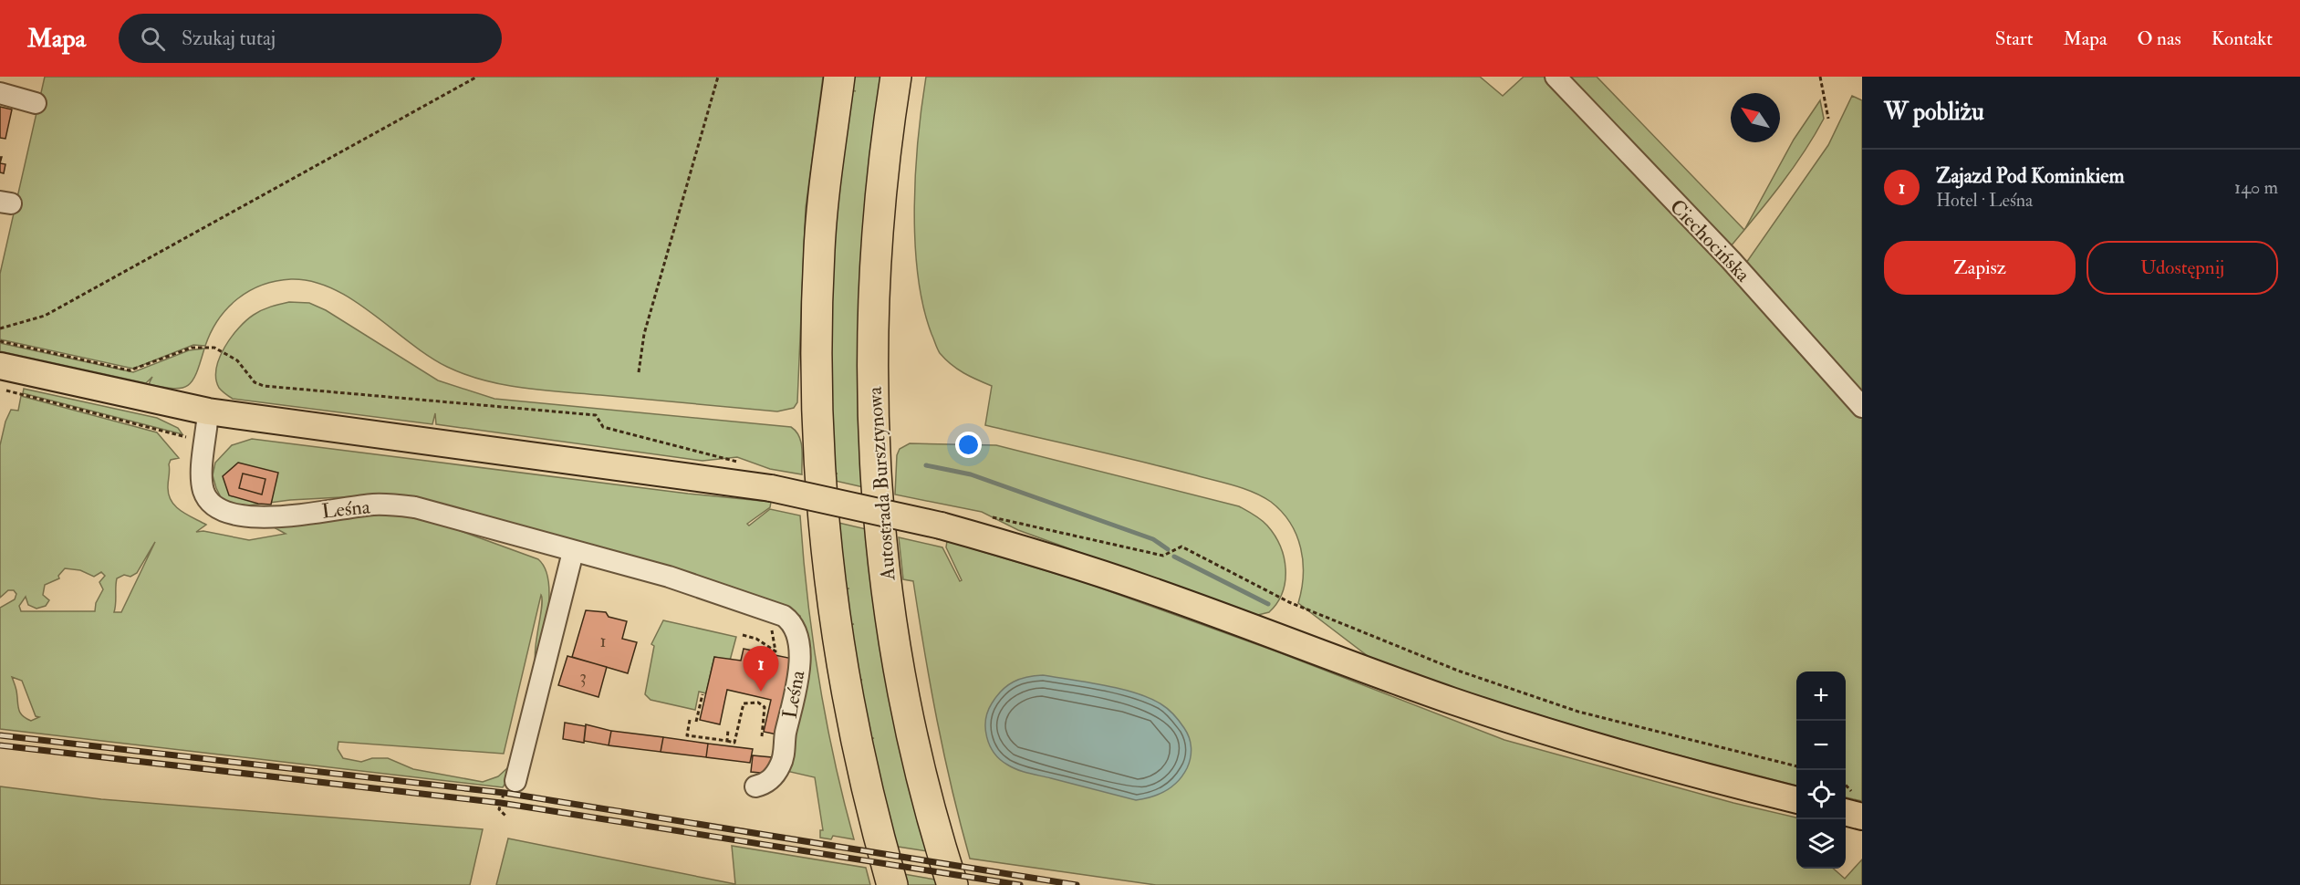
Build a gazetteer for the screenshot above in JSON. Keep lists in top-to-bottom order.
{
  "streets": {
    "highway": ["Autostrada Bursztynowa"],
    "street": ["Ciechocińska", "Leśna"]
  },
  "house_numbers": ["1", "3"],
  "north": "top left",
  "page": {
    "header": "Mapa",
    "search": "Szukaj tutaj",
    "nav": [
      "Start",
      "Mapa",
      "O nas",
      "Kontakt"
    ],
    "heading": "W pobliżu",
    "list": [
      {
        "mark": "1",
        "name": "Zajazd Pod Kominkiem",
        "note": "Hotel · Leśna",
        "value": "140 m"
      }
    ],
    "buttons": ["Zapisz", "Udostępnij"],
    "pins": "1",
    "map_buttons": ["+", "−"]
  }
}
